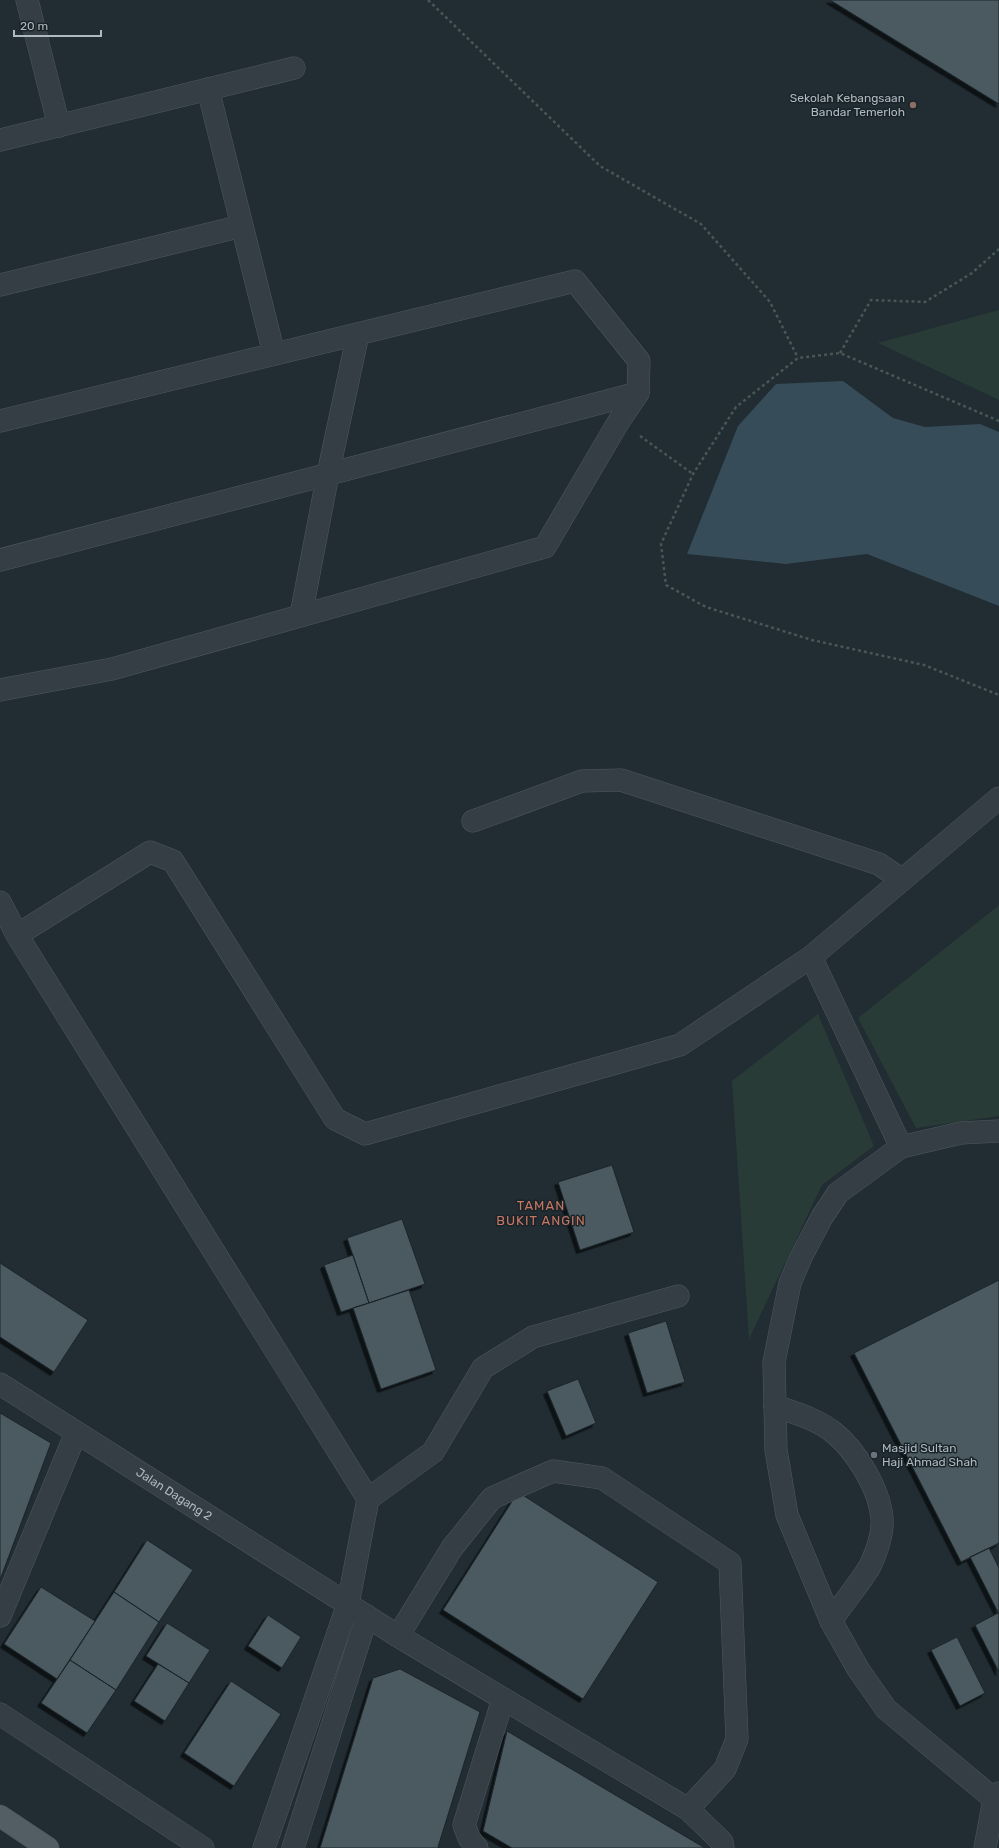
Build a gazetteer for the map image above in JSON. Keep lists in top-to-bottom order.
{
  "streets": {
    "street": ["Jalan Dagang 2"]
  },
  "districts": ["TAMAN BUKIT ANGIN"],
  "places": ["Sekolah Kebangsaan Bandar Temerloh", "Masjid Sultan Haji Ahmad Shah"],
  "scale_bar": "20 m"
}
